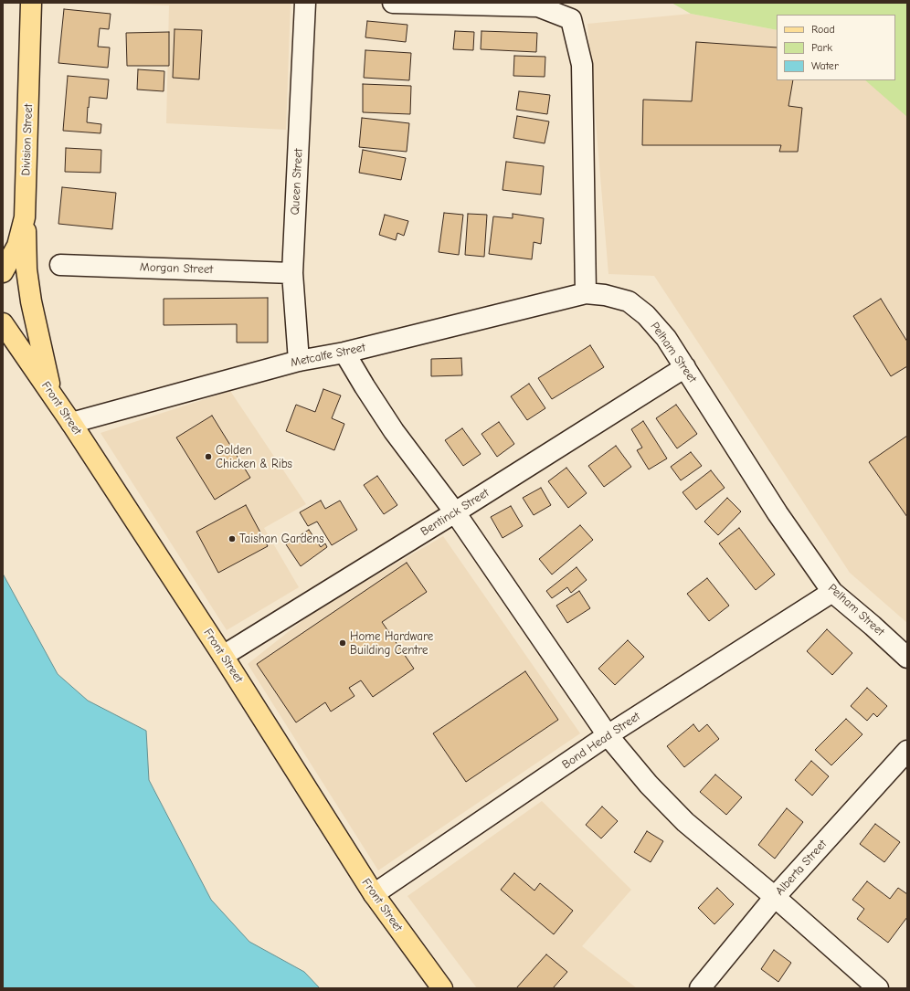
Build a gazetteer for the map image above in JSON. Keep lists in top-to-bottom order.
{
  "streets": {
    "main road": ["Division Street", "Front Street"],
    "street": [
      "Queen Street",
      "Morgan Street",
      "Pelham Street",
      "Metcalfe Street",
      "Bentinck Street",
      "Bond Head Street",
      "Alberta Street"
    ]
  },
  "crossings": [
    ["Queen Street", "Morgan Street"],
    ["Queen Street", "Metcalfe Street"],
    ["Pelham Street", "Metcalfe Street"],
    ["Pelham Street", "Bentinck Street"],
    ["Pelham Street", "Bond Head Street"],
    ["Metcalfe Street", "Front Street"],
    ["Front Street", "Bentinck Street"],
    ["Front Street", "Bond Head Street"]
  ],
  "places": ["Golden Chicken & Ribs", "Taishan Gardens", "Home Hardware Building Centre"],
  "legend": ["Road", "Park", "Water"]
}
